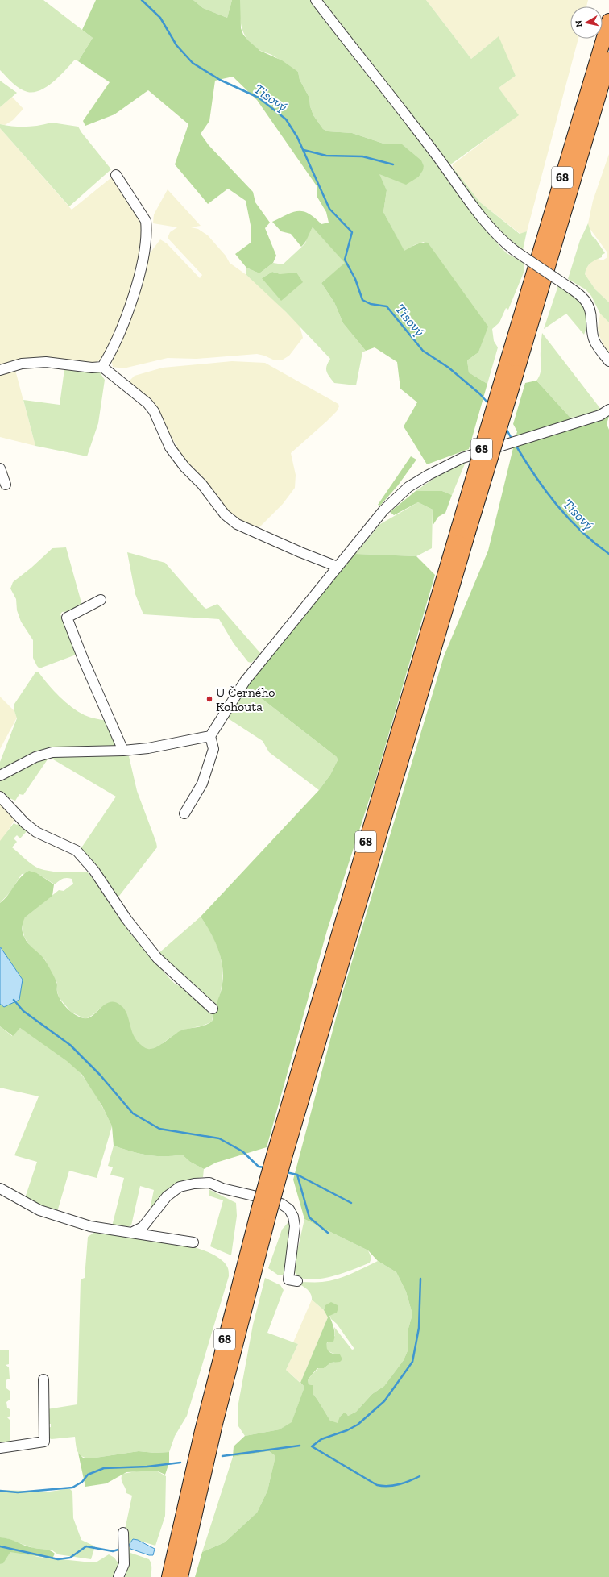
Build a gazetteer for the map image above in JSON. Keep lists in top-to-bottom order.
{
  "streets": {
    "highway": ["68"]
  },
  "water": ["Tisový"],
  "places": ["U Černého Kohouta"],
  "north": "left"
}
